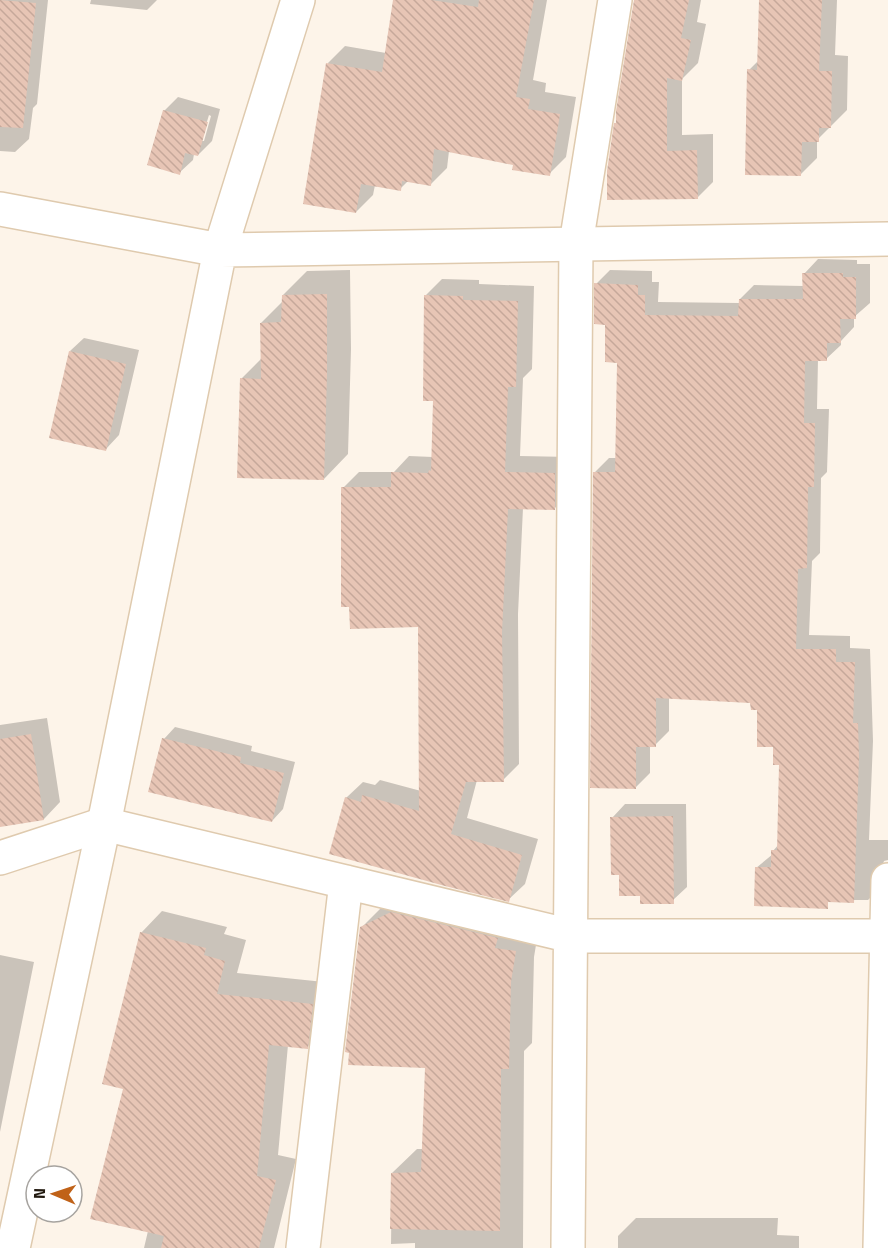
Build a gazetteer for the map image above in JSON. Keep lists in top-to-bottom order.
{
  "north": "left"
}
